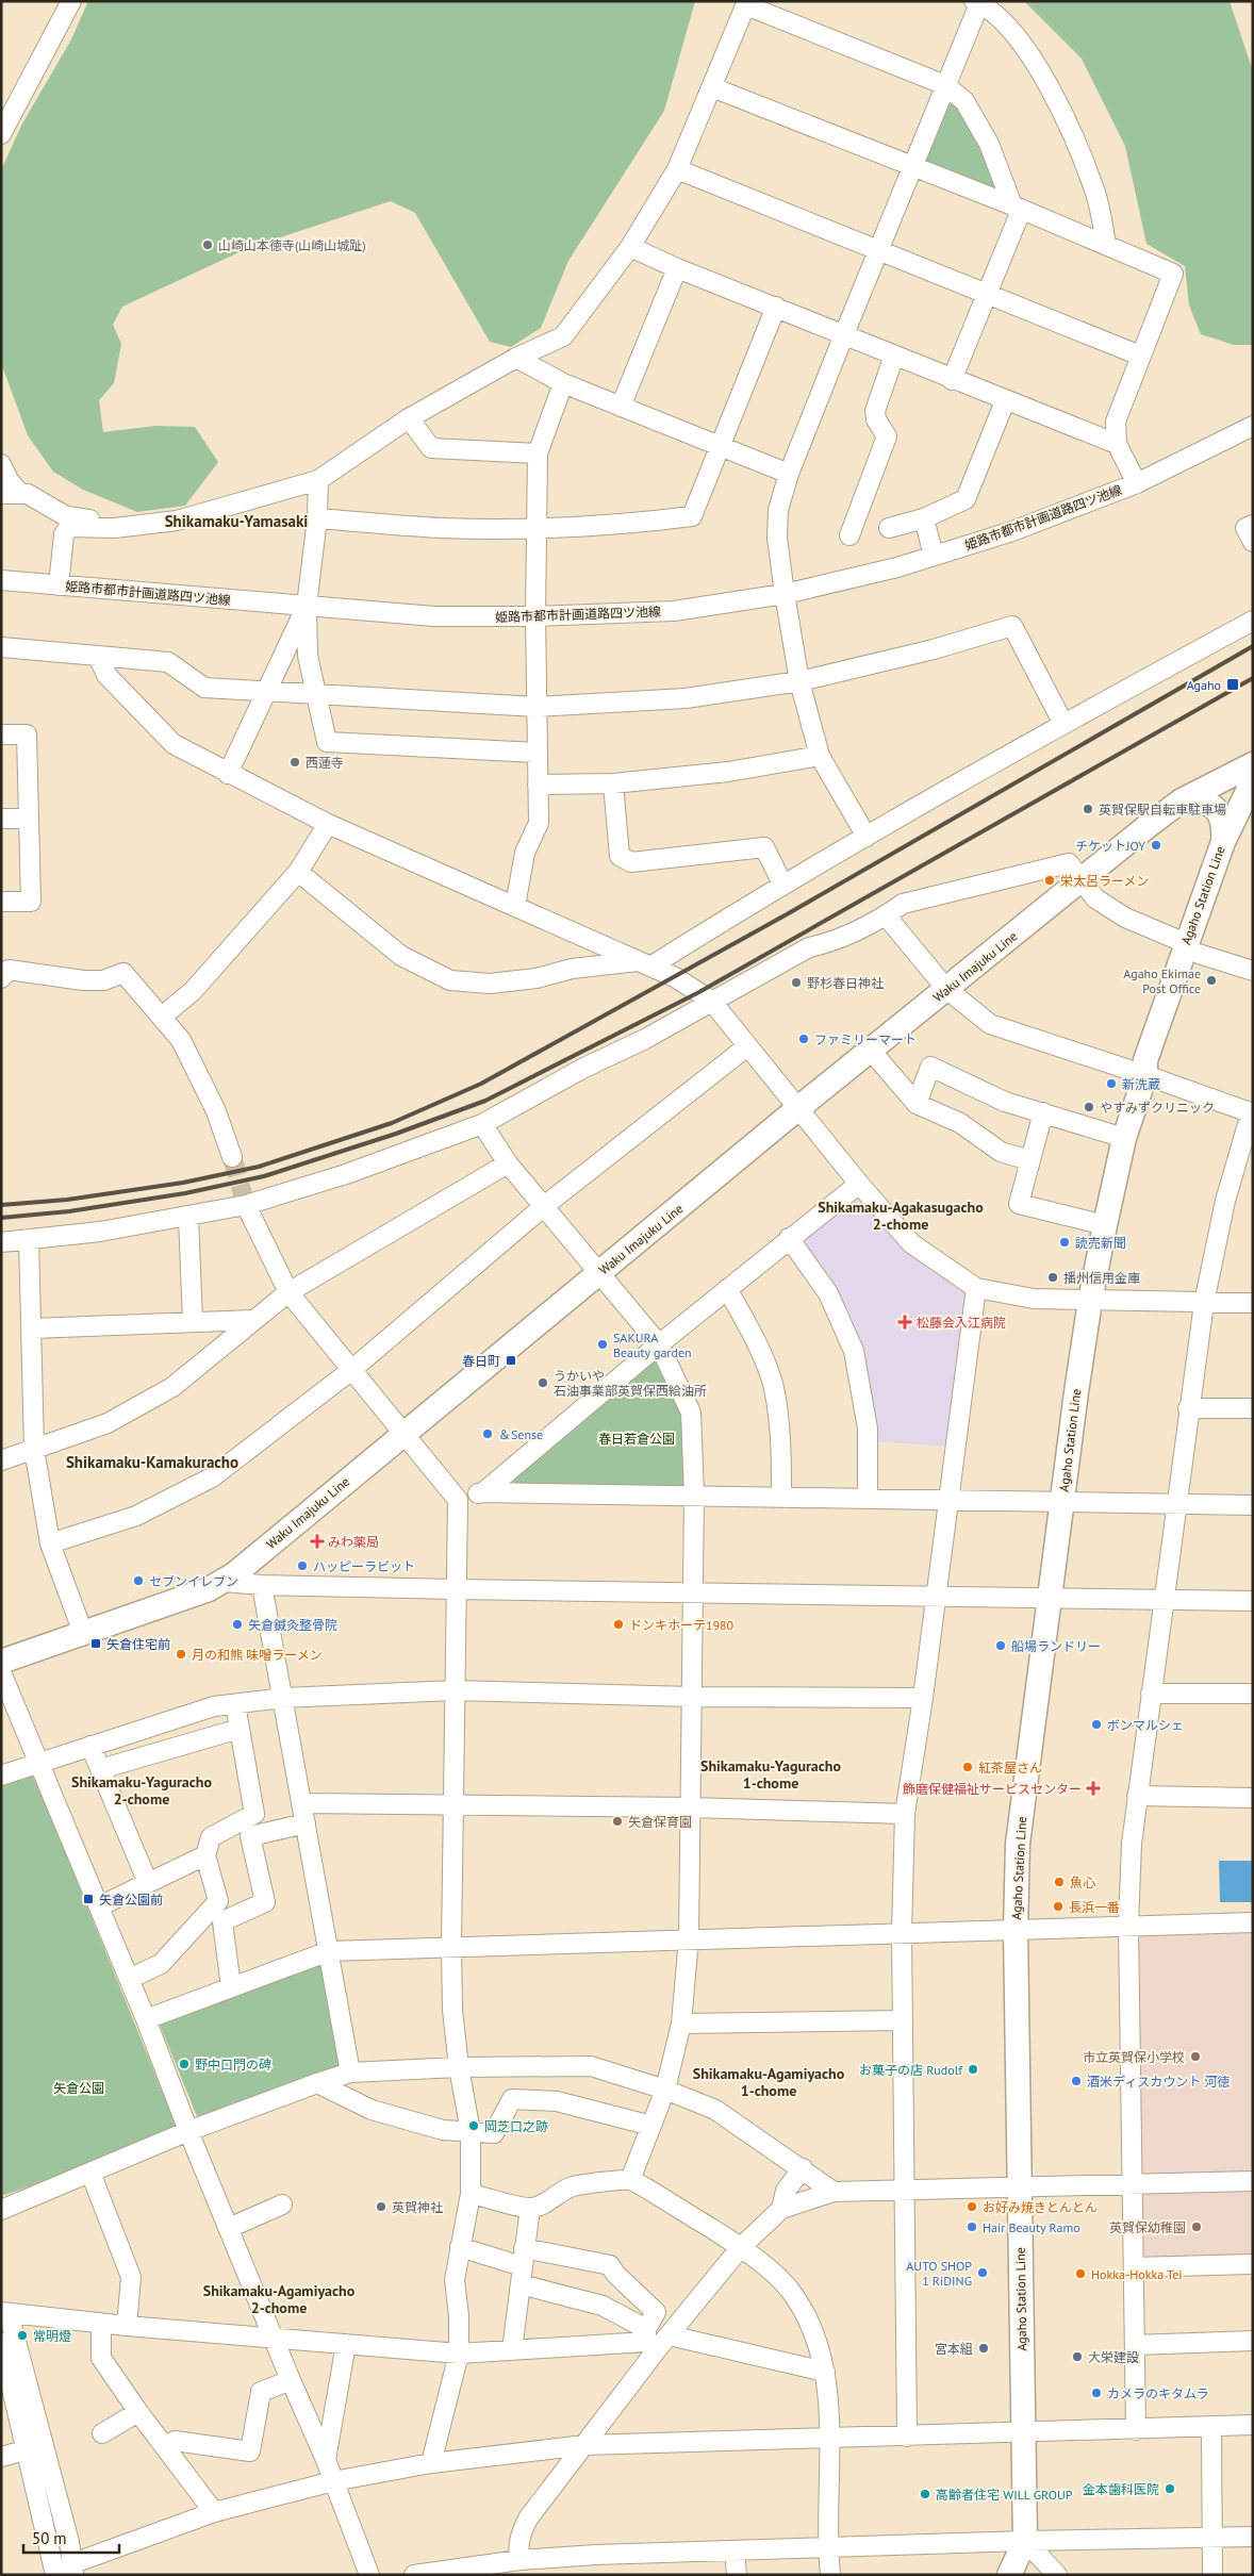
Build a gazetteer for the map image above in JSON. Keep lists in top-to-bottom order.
{
  "streets": {
    "main road": ["Agaho Station Line", "Waku Imajuku Line"],
    "street": ["姫路市都市計画道路四ツ池線"]
  },
  "districts": [
    "Shikamaku-Yamasaki",
    "Shikamaku-Agakasugacho 2-chome",
    "Shikamaku-Kamakuracho",
    "Shikamaku-Yaguracho 1-chome",
    "Shikamaku-Yaguracho 2-chome",
    "Shikamaku-Agamiyacho 1-chome",
    "Shikamaku-Agamiyacho 2-chome"
  ],
  "parks": ["春日若倉公園", "矢倉公園"],
  "places": {
    "other": [
      "山崎山本徳寺(山崎山城趾)",
      "西蓮寺",
      "英賀保駅自転車駐車場",
      "チケットJOY",
      "栄太呂ラーメン",
      "Agaho Ekimae Post Office",
      "野杉春日神社",
      "ファミリーマート",
      "新洗蔵",
      "やすみずクリニック",
      "読売新聞",
      "播州信用金庫",
      "SAKURA Beauty garden",
      "うかいや 石油事業部英賀保西給油所",
      "＆Sense",
      "ハッピーラビット",
      "セブンイレブン",
      "矢倉鍼灸整骨院",
      "ドンキホーテ1980",
      "船場ランドリー",
      "月の和熊 味噌ラーメン",
      "ボンマルシェ",
      "紅茶屋さん",
      "矢倉保育園",
      "魚心",
      "長浜一番",
      "市立英賀保小学校",
      "野中口門の碑",
      "お菓子の店 Rudolf",
      "酒米ディスカウント 河徳",
      "岡芝口之跡",
      "英賀神社",
      "お好み焼きとんとん",
      "Hair Beauty Ramo",
      "英賀保幼稚園",
      "AUTO SHOP 1 RiDING",
      "Hokka-Hokka Tei",
      "常明燈",
      "宮本組",
      "大栄建設",
      "カメラのキタムラ",
      "金本歯科医院",
      "高齢者住宅 WILL GROUP"
    ],
    "transit": [
      "Agaho",
      "春日町",
      "矢倉住宅前",
      "矢倉公園前"
    ],
    "health": ["松藤会入江病院", "みわ薬局", "飾磨保健福祉サービスセンター"]
  },
  "scale_bar": "50 m"
}
